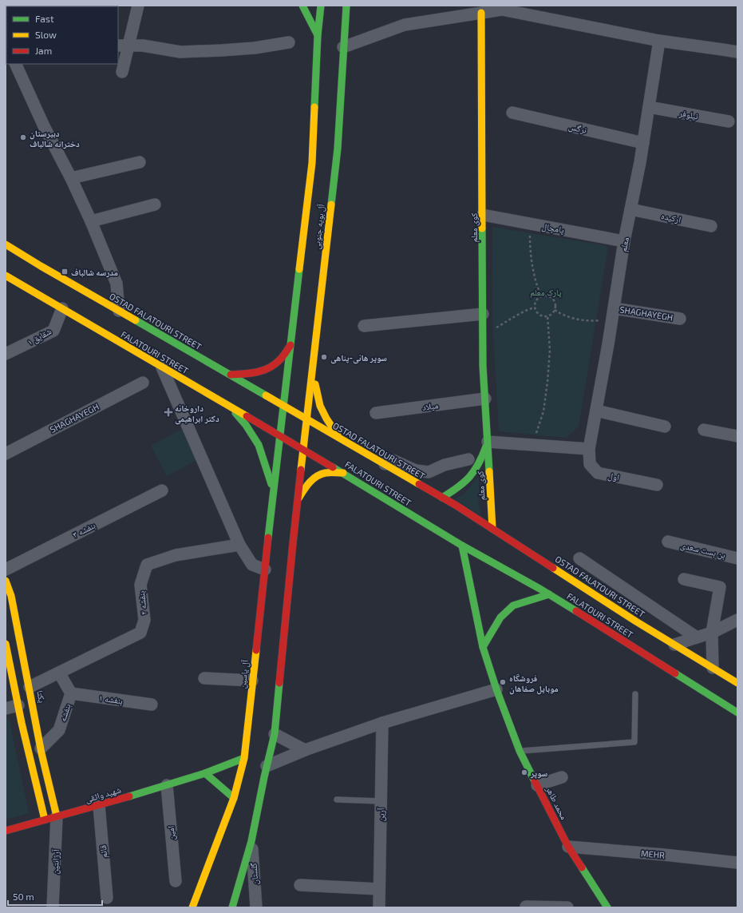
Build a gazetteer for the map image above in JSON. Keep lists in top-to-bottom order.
{
  "streets": {
    "main road": [
      "آل بویه جنوبی",
      "کوی معلم",
      "OSTAD FALATOURI STREET",
      "FALATOURI STREET",
      "آل یاسین",
      "یکتا",
      "شهید واثقی",
      "محمد طاهر"
    ],
    "street": [
      "نیلوفر",
      "نرگس",
      "ارکیده",
      "پامچال",
      "معلم",
      "SHAGHAYEGH",
      "شقایق ۱",
      "میلاد",
      "اول",
      "بنفشه ۳",
      "بن بست سعدی",
      "بنفشه ۲",
      "بنفشه ۱",
      "بنفشه",
      "آرین",
      "امین",
      "قائم",
      "MEHR",
      "آرژانتین",
      "گلستان"
    ]
  },
  "crossings": [
    ["نیلوفر", "معلم"],
    ["نرگس", "معلم"],
    ["ارکیده", "معلم"],
    ["آل بویه جنوبی", "OSTAD FALATOURI STREET"],
    ["آل بویه جنوبی", "FALATOURI STREET"],
    ["آل بویه جنوبی", "آل یاسین"],
    ["کوی معلم", "پامچال"],
    ["کوی معلم", "OSTAD FALATOURI STREET"],
    ["کوی معلم", "میلاد"],
    ["پامچال", "معلم"],
    ["معلم", "SHAGHAYEGH"],
    ["معلم", "اول"],
    ["شقایق ۱", "FALATOURI STREET"],
    ["FALATOURI STREET", "آل یاسین"],
    ["FALATOURI STREET", "محمد طاهر"],
    ["بنفشه ۲", "یکتا"],
    ["بنفشه ۲", "بنفشه"],
    ["آل یاسین", "شهید واثقی"],
    ["یکتا", "بنفشه"],
    ["یکتا", "شهید واثقی"],
    ["یکتا", "آرژانتین"],
    ["بنفشه ۱", "بنفشه"],
    ["شهید واثقی", "امین"],
    ["شهید واثقی", "قائم"],
    ["شهید واثقی", "آرژانتین"],
    ["محمد طاهر", "MEHR"]
  ],
  "parks": ["پارک معلم"],
  "places": {
    "other": [
      "دبیرستان دخترانه شالباف",
      "سوپر هانی-پناهی",
      "فروشگاه موبایل صفاهان",
      "سوپر"
    ],
    "transit": ["مدرسه شالباف"],
    "health": ["داروخانه دکتر ابراهیمی"]
  },
  "legend": ["Fast", "Slow", "Jam"],
  "scale_bar": "50 m"
}
